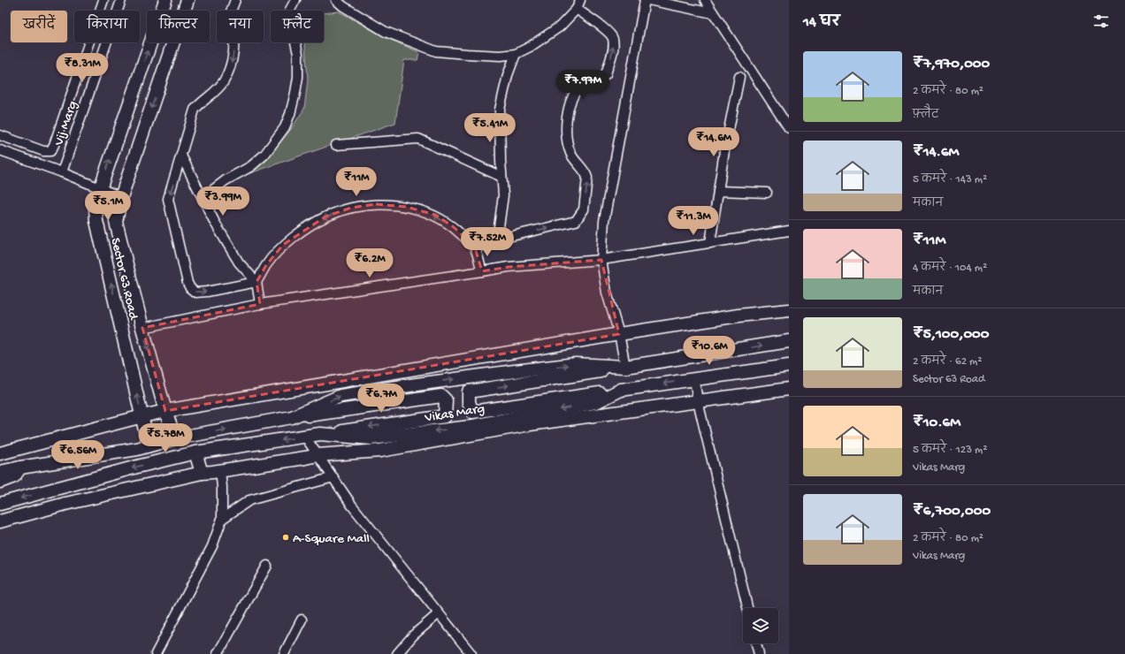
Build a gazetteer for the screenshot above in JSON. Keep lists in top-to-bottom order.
{
  "streets": {
    "street": ["Vij Marg", "Sector 63 Road", "Vikas Marg"]
  },
  "places": ["A-Square Mall"],
  "page": {
    "heading": "14 घर",
    "chip": [
      "खरीदें",
      "किराया",
      "फ़िल्टर",
      "नया",
      "फ़्लैट"
    ],
    "list": [
      {
        "name": "₹7,970,000",
        "note": "2 कमरे · 80 m² · फ़्लैट"
      },
      {
        "name": "₹14.6M",
        "note": "5 कमरे · 143 m² · मकान"
      },
      {
        "name": "₹11M",
        "note": "4 कमरे · 104 m² · मकान"
      },
      {
        "name": "₹5,100,000",
        "note": "2 कमरे · 62 m² · Sector 63 Road"
      },
      {
        "name": "₹10.6M",
        "note": "5 कमरे · 123 m² · Vikas Marg"
      },
      {
        "name": "₹6,700,000",
        "note": "2 कमरे · 80 m² · Vikas Marg"
      }
    ],
    "price": [
      "₹8.31M",
      "₹7.97M",
      "₹5.41M",
      "₹14.6M",
      "₹11M",
      "₹3.99M",
      "₹5.1M",
      "₹11.3M",
      "₹7.52M",
      "₹6.2M",
      "₹10.6M",
      "₹6.7M",
      "₹5.78M",
      "₹6.56M"
    ]
  }
}
